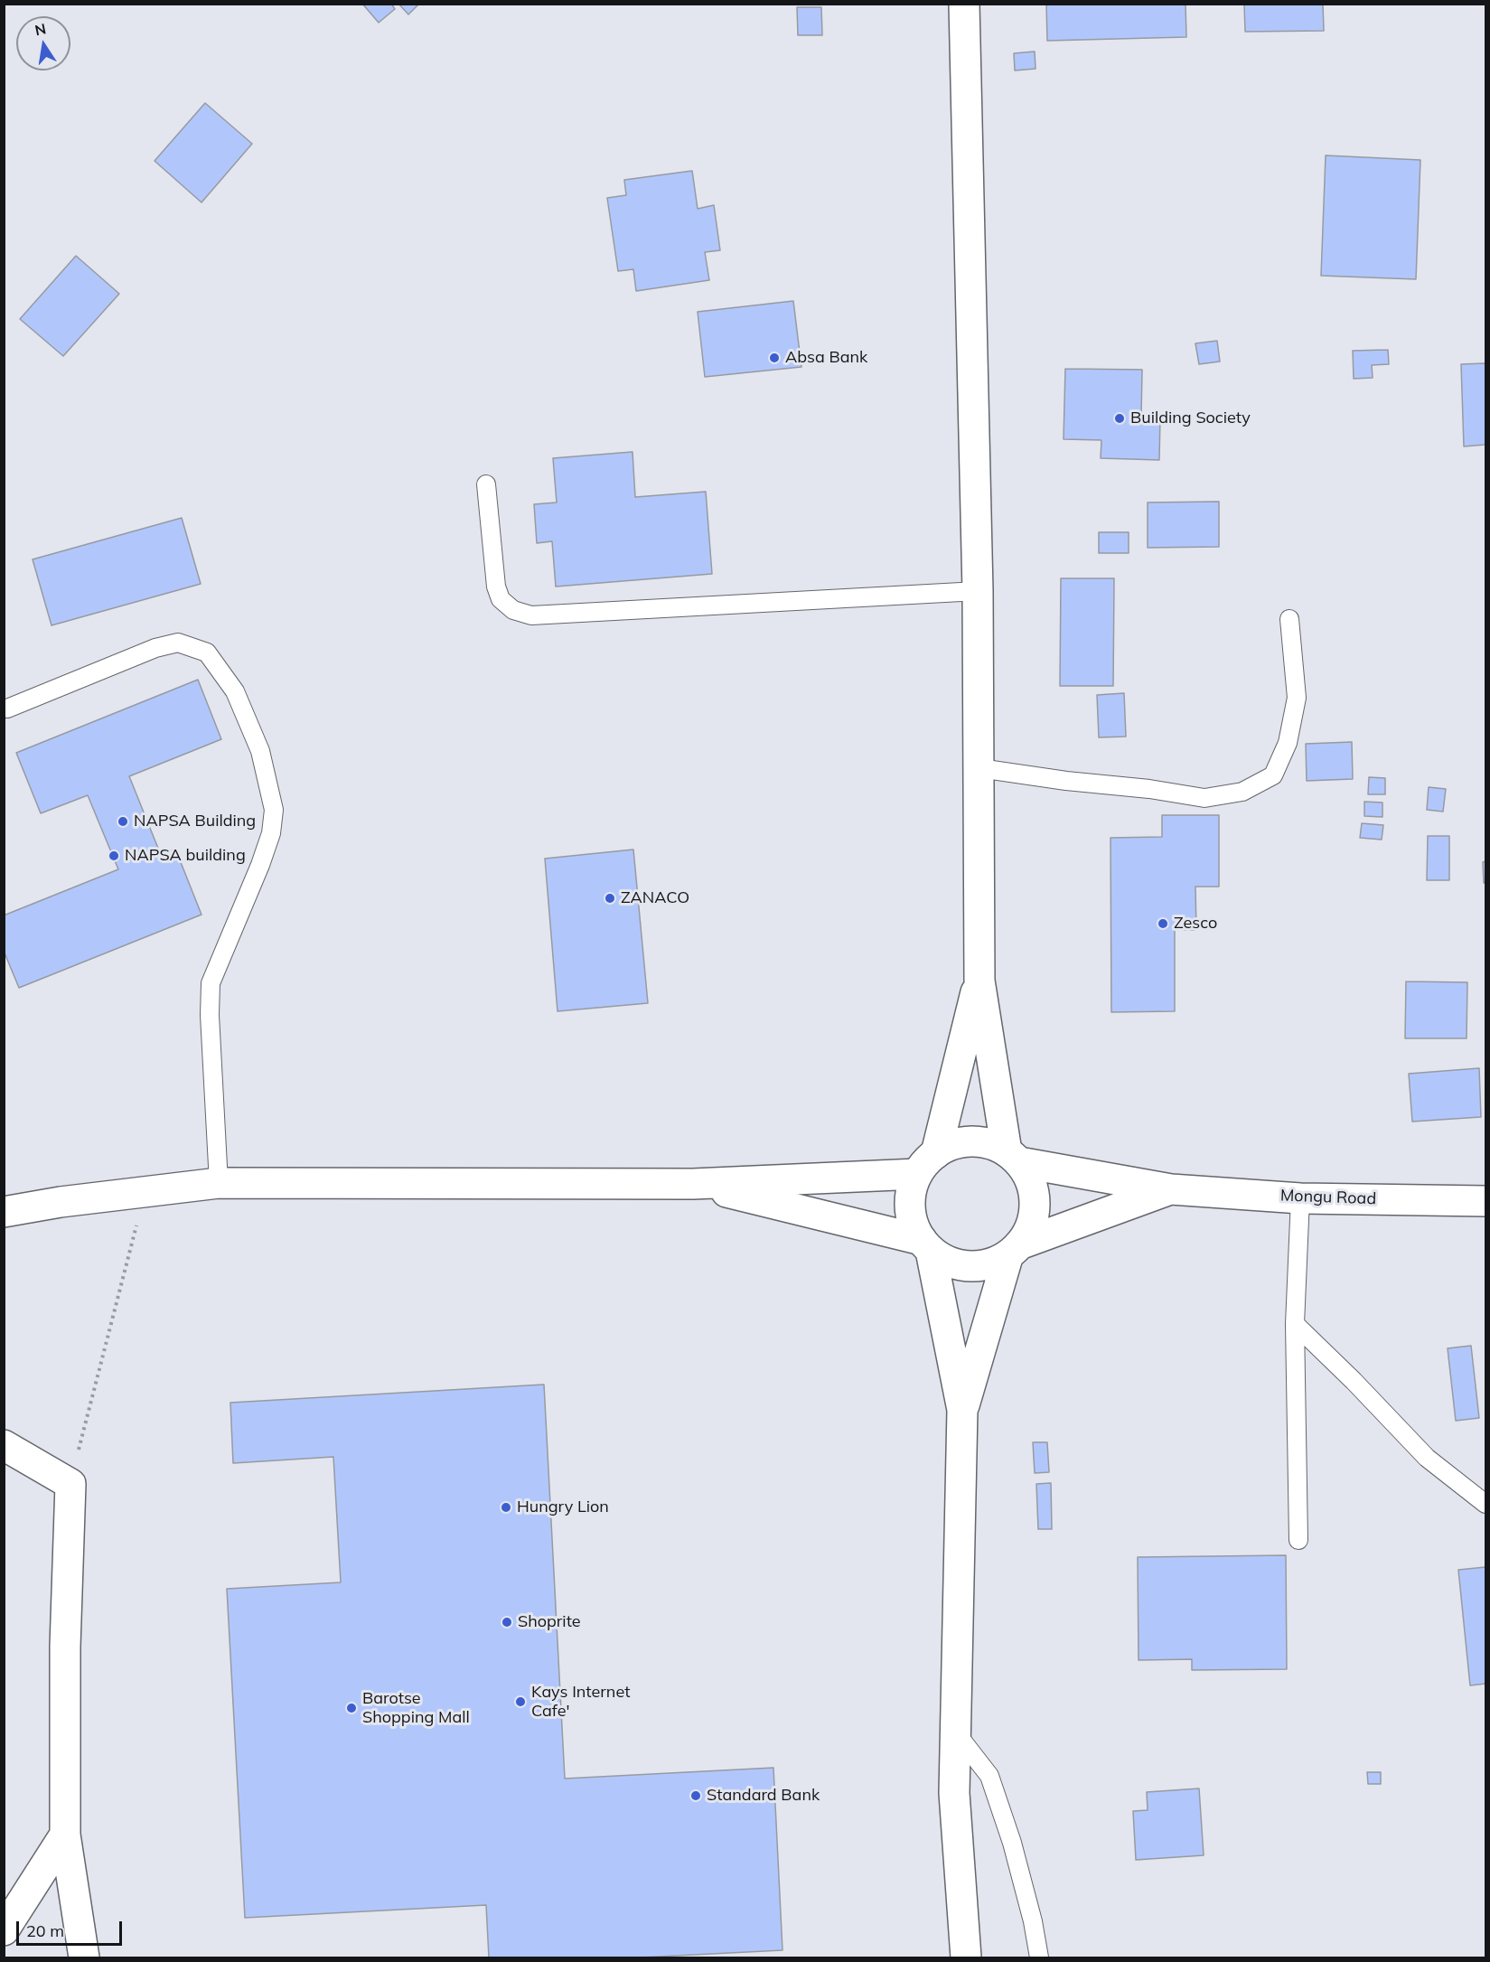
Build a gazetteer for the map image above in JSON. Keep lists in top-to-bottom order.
{
  "streets": {
    "main road": ["Mongu Road"]
  },
  "places": [
    "Absa Bank",
    "Building Society",
    "NAPSA Building",
    "NAPSA building",
    "ZANACO",
    "Zesco",
    "Hungry Lion",
    "Shoprite",
    "Kays Internet Cafe'",
    "Barotse Shopping Mall",
    "Standard Bank"
  ],
  "scale_bar": "20 m",
  "north": "top"
}
